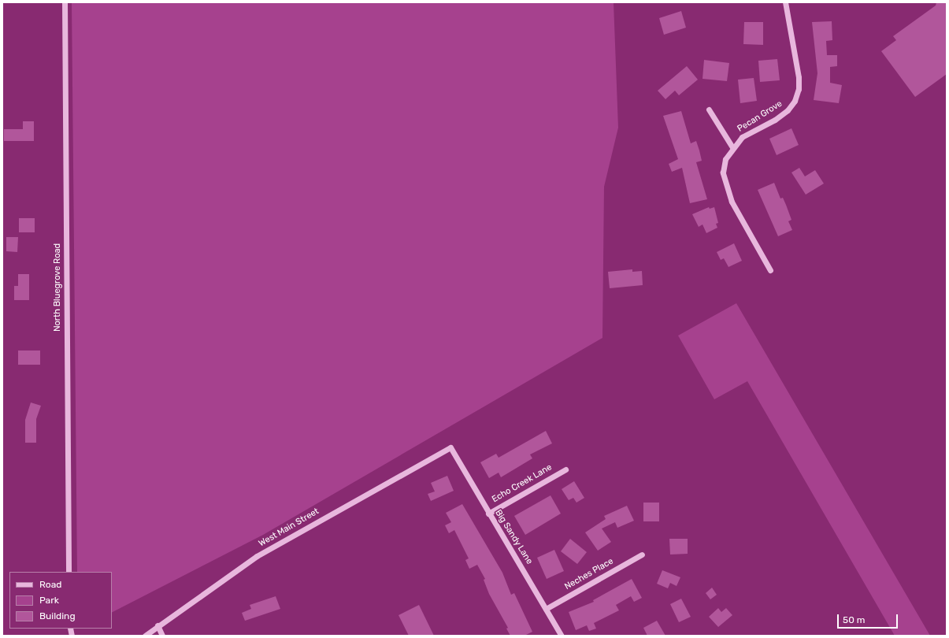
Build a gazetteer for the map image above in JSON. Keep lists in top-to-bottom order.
{
  "streets": {
    "street": [
      "Pecan Grove",
      "North Bluegrove Road",
      "Echo Creek Lane",
      "West Main Street",
      "Big Sandy Lane",
      "Neches Place"
    ]
  },
  "crossings": [
    ["Echo Creek Lane", "Big Sandy Lane"],
    ["West Main Street", "Big Sandy Lane"],
    ["Big Sandy Lane", "Neches Place"]
  ],
  "legend": ["Road", "Park", "Building"],
  "scale_bar": "50 m"
}
